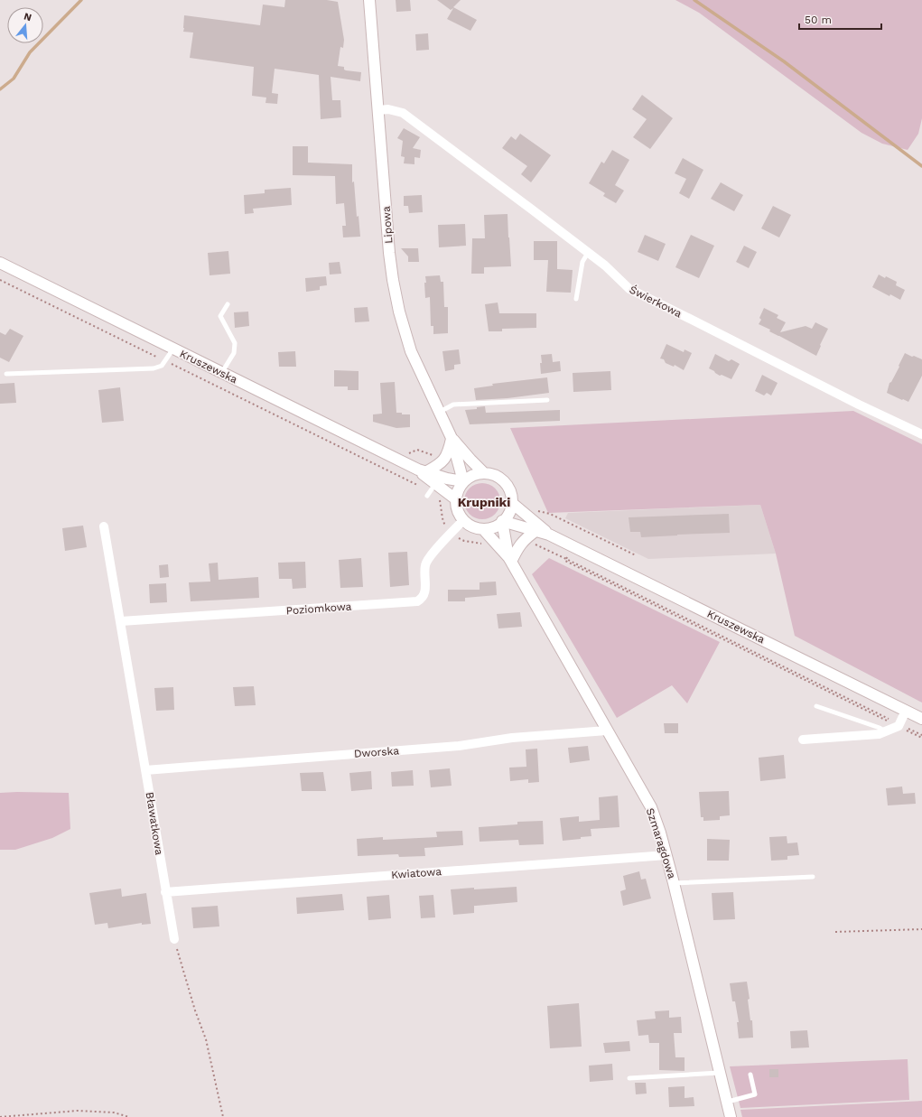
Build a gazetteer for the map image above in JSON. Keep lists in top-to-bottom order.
{
  "streets": {
    "street": [
      "Lipowa",
      "Świerkowa",
      "Kruszewska",
      "Poziomkowa",
      "Dworska",
      "Bławatkowa",
      "Szmaragdowa",
      "Kwiatowa"
    ]
  },
  "crossings": [
    ["Lipowa", "Świerkowa"],
    ["Lipowa", "Kruszewska"],
    ["Lipowa", "Poziomkowa"],
    ["Lipowa", "Szmaragdowa"],
    ["Kruszewska", "Poziomkowa"],
    ["Kruszewska", "Szmaragdowa"],
    ["Poziomkowa", "Bławatkowa"],
    ["Poziomkowa", "Szmaragdowa"],
    ["Dworska", "Bławatkowa"],
    ["Dworska", "Szmaragdowa"],
    ["Bławatkowa", "Kwiatowa"],
    ["Szmaragdowa", "Kwiatowa"]
  ],
  "districts": ["Krupniki"],
  "scale_bar": "50 m",
  "north": "top"
}
